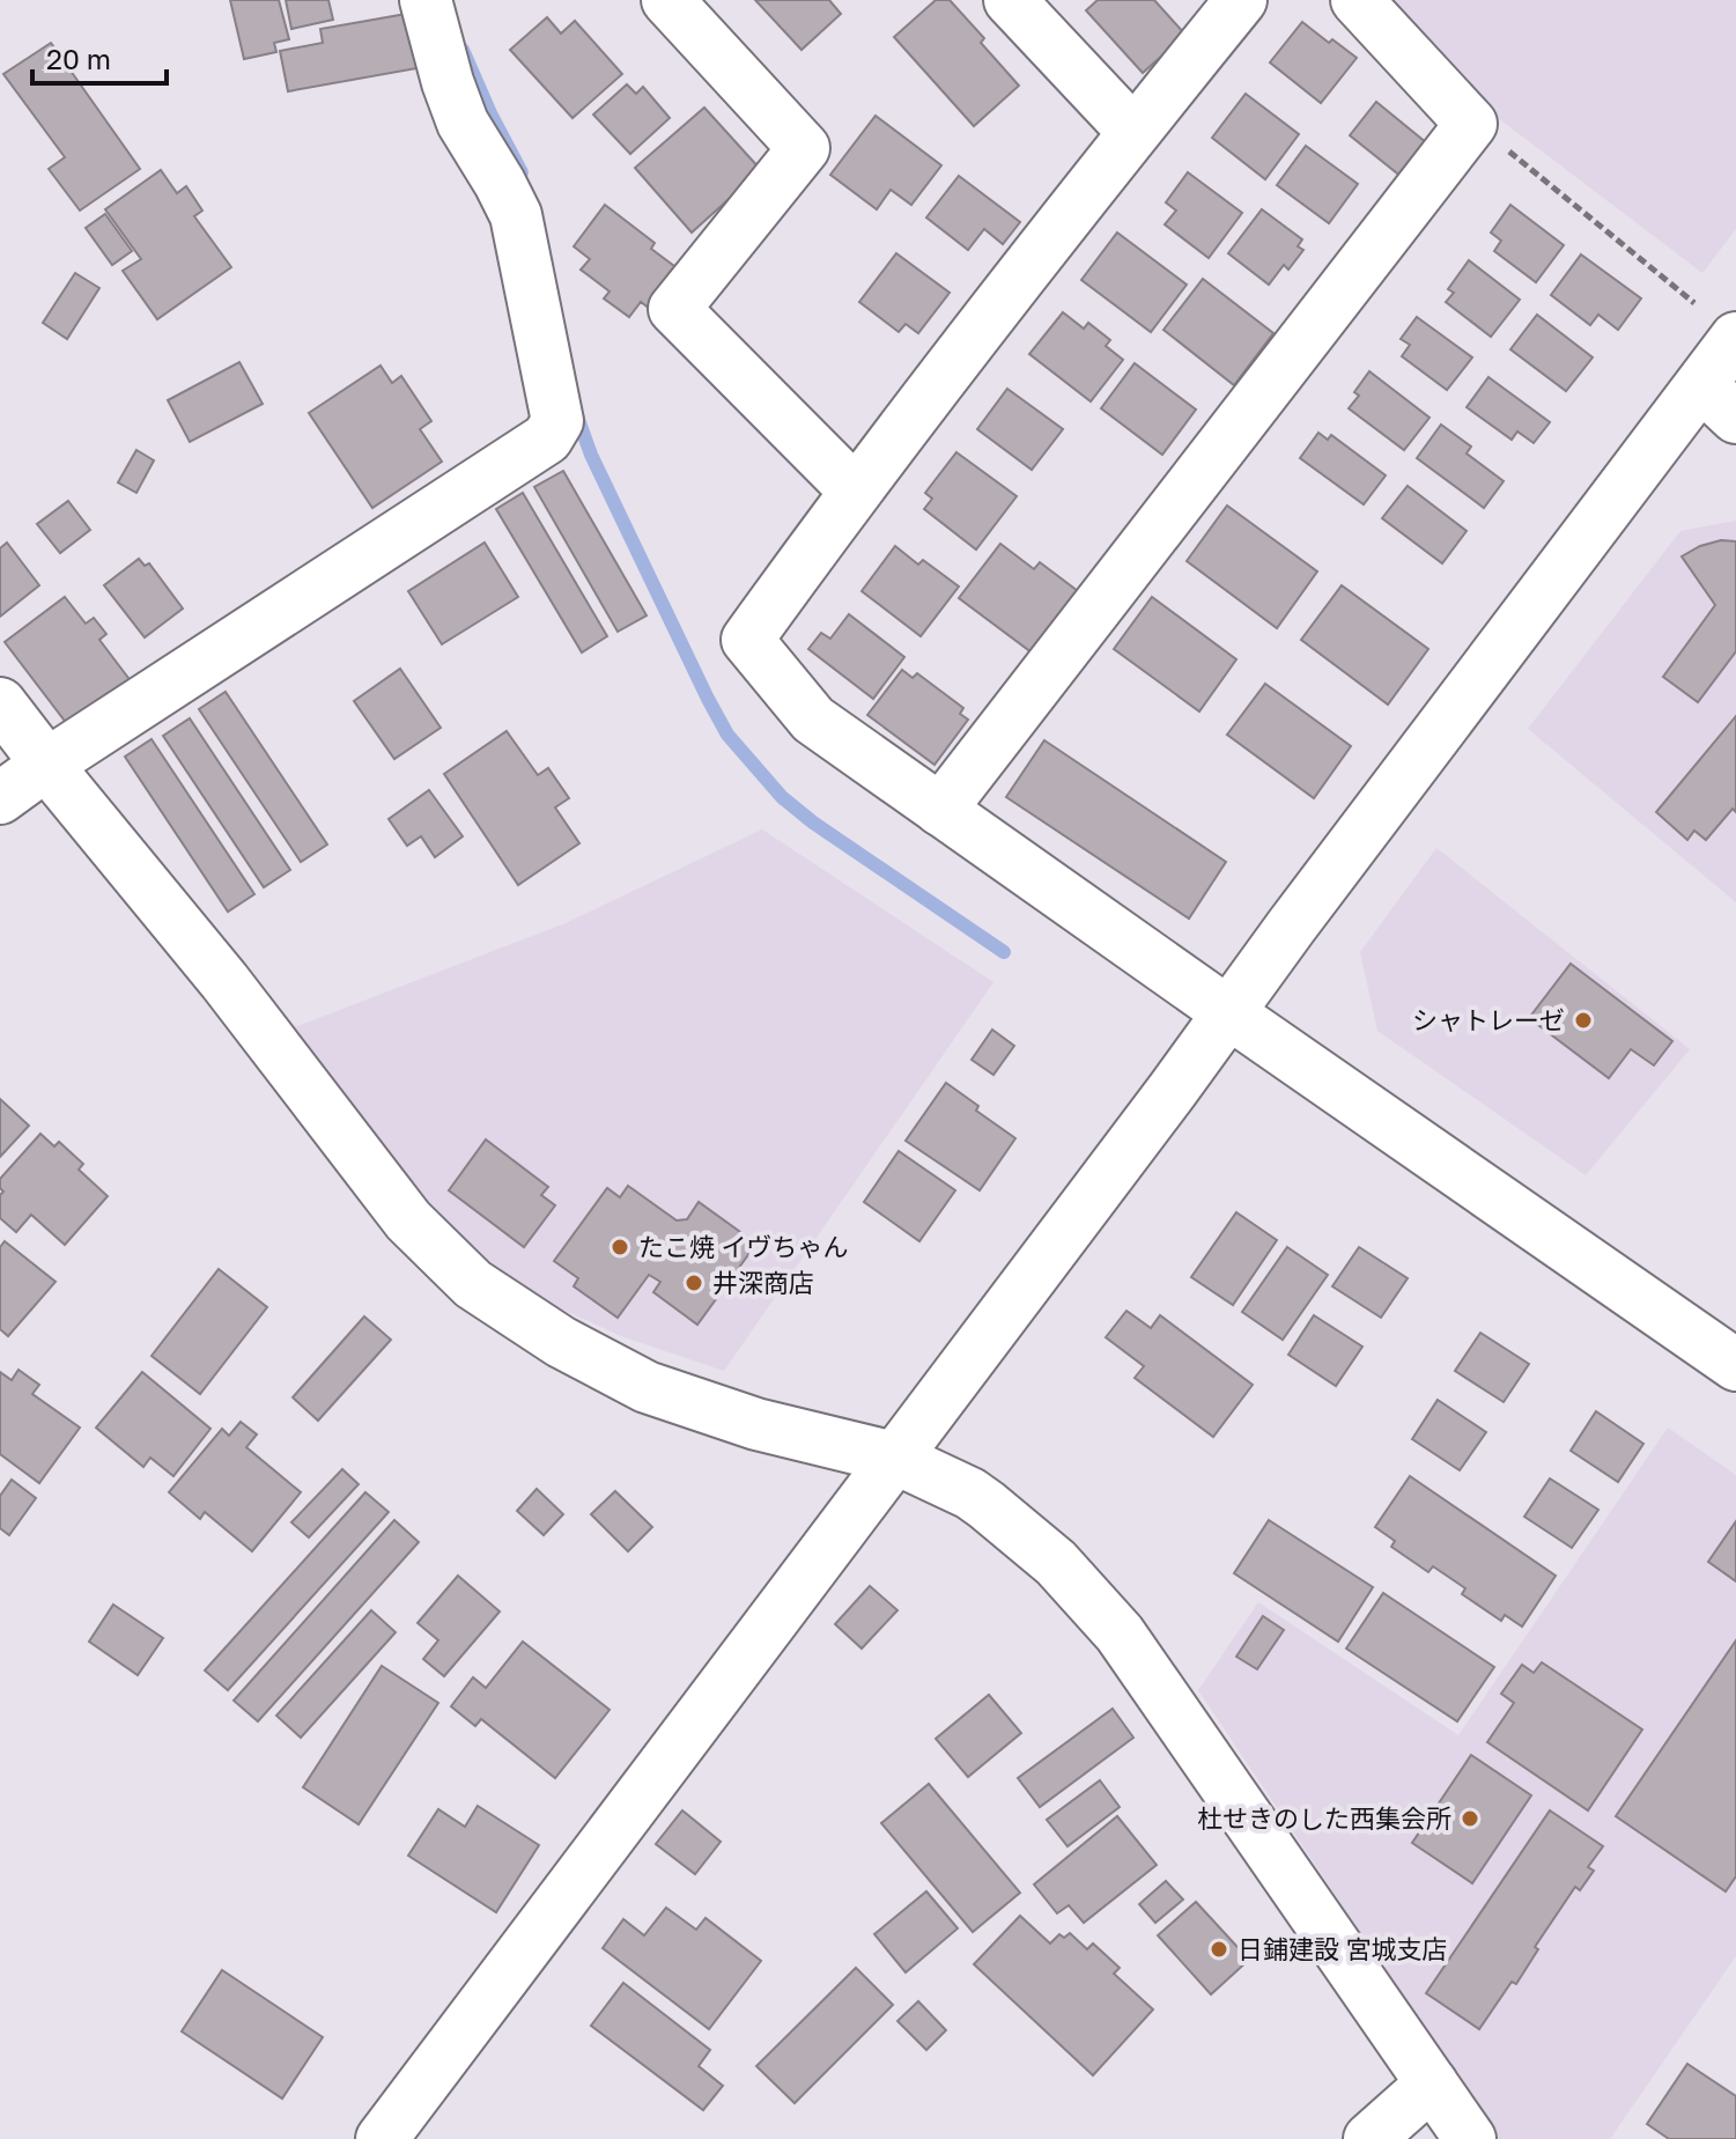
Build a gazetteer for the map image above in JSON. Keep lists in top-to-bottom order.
{
  "places": [
    "シャトレーゼ",
    "たこ焼 イヴちゃん",
    "井深商店",
    "杜せきのした西集会所",
    "日鋪建設 宮城支店"
  ],
  "scale_bar": "20 m"
}
